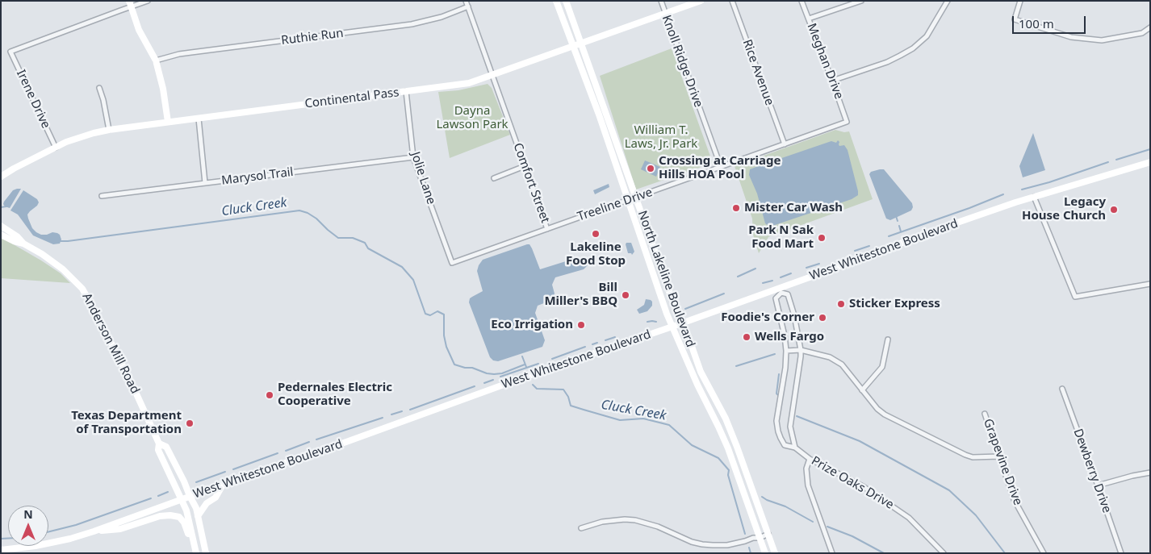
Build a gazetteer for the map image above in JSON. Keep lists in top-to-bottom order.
{
  "streets": {
    "main road": [
      "Continental Pass",
      "West Whitestone Boulevard",
      "North Lakeline Boulevard",
      "Anderson Mill Road"
    ],
    "street": [
      "Ruthie Run",
      "Knoll Ridge Drive",
      "Meghan Drive",
      "Rice Avenue",
      "Irene Drive",
      "Marysol Trail",
      "Jolie Lane",
      "Comfort Street",
      "Treeline Drive",
      "Grapevine Drive",
      "Dewberry Drive",
      "Prize Oaks Drive"
    ]
  },
  "crossings": [
    ["Ruthie Run", "Comfort Street"],
    ["Knoll Ridge Drive", "Continental Pass"],
    ["Knoll Ridge Drive", "Treeline Drive"],
    ["Meghan Drive", "Treeline Drive"],
    ["Rice Avenue", "Treeline Drive"],
    ["Continental Pass", "Irene Drive"],
    ["Continental Pass", "Jolie Lane"],
    ["Continental Pass", "Comfort Street"],
    ["Continental Pass", "North Lakeline Boulevard"],
    ["Marysol Trail", "Jolie Lane"],
    ["Jolie Lane", "Treeline Drive"],
    ["Comfort Street", "Treeline Drive"],
    ["Treeline Drive", "North Lakeline Boulevard"],
    ["West Whitestone Boulevard", "North Lakeline Boulevard"],
    ["West Whitestone Boulevard", "Anderson Mill Road"],
    ["West Whitestone Boulevard", "Prize Oaks Drive"]
  ],
  "water": ["Cluck Creek"],
  "parks": ["Dayna Lawson Park", "William T. Laws, Jr. Park"],
  "places": [
    "Crossing at Carriage Hills HOA Pool",
    "Mister Car Wash",
    "Legacy House Church",
    "Lakeline Food Stop",
    "Park N Sak Food Mart",
    "Bill Miller's BBQ",
    "Sticker Express",
    "Foodie's Corner",
    "Eco Irrigation",
    "Wells Fargo",
    "Pedernales Electric Cooperative",
    "Texas Department of Transportation"
  ],
  "scale_bar": "100 m",
  "north": "top"
}
